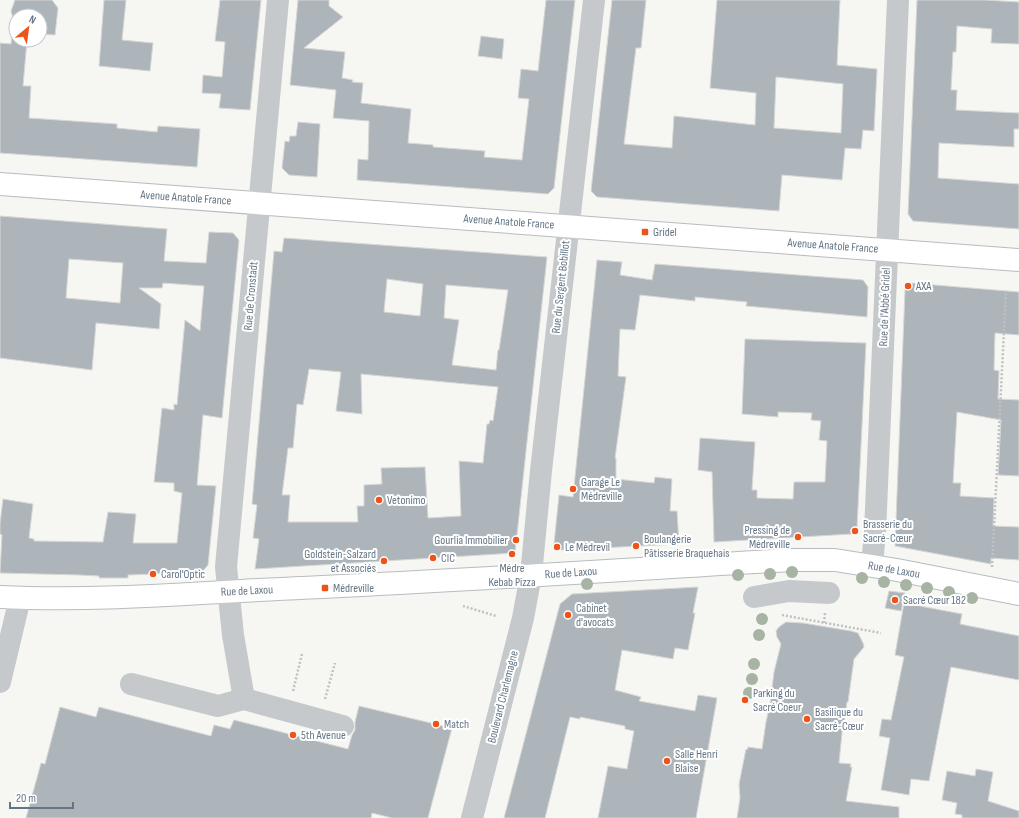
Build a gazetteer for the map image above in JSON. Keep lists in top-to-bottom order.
{
  "streets": {
    "main road": ["Avenue Anatole France", "Rue de Laxou"],
    "street": [
      "Rue du Sergent Bobillot",
      "Rue de Cronstadt",
      "Rue de l'Abbé Gridel",
      "Boulevard Charlemagne"
    ]
  },
  "crossings": [
    ["Avenue Anatole France", "Rue du Sergent Bobillot"],
    ["Avenue Anatole France", "Rue de Cronstadt"],
    ["Avenue Anatole France", "Rue de l'Abbé Gridel"],
    ["Rue du Sergent Bobillot", "Rue de Laxou"],
    ["Rue du Sergent Bobillot", "Boulevard Charlemagne"],
    ["Rue de Cronstadt", "Rue de Laxou"],
    ["Rue de l'Abbé Gridel", "Rue de Laxou"],
    ["Rue de Laxou", "Boulevard Charlemagne"]
  ],
  "places": {
    "transit": ["Gridel", "Médreville"],
    "other": [
      "AXA",
      "Garage Le Médreville",
      "Vetonimo",
      "Brasserie du Sacré-Cœur",
      "Pressing de Médreville",
      "Gourlia Immobilier",
      "Boulangerie Pâtisserie Braquehais",
      "Le Médrevil",
      "Médre Kebab Pizza",
      "CIC",
      "Goldstein-Salzard et Associés",
      "Carol'Optic",
      "Sacré Cœur 182",
      "Cabinet d'avocats",
      "Parking du Sacré Coeur",
      "Basilique du Sacré-Cœur",
      "Match",
      "5th Avenue",
      "Salle Henri Blaise"
    ]
  },
  "scale_bar": "20 m",
  "north": "top right"
}
